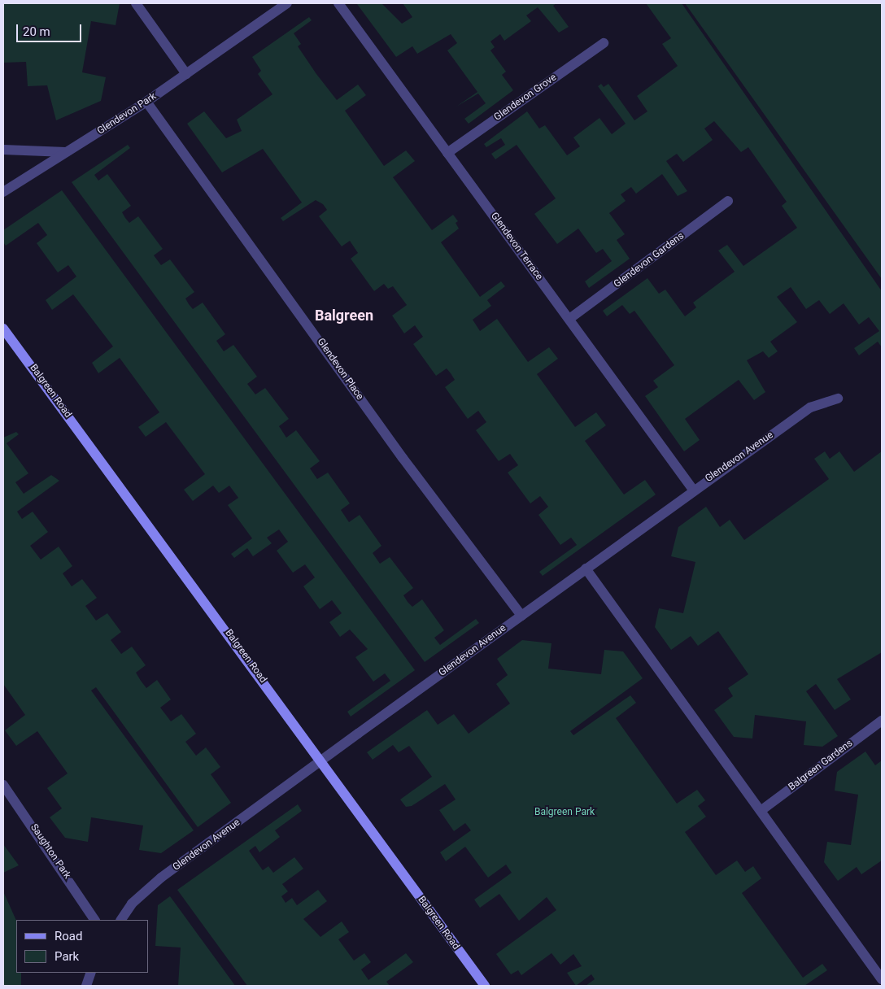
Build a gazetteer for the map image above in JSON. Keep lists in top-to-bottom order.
{
  "streets": {
    "street": [
      "Glendevon Grove",
      "Glendevon Park",
      "Glendevon Terrace",
      "Glendevon Gardens",
      "Glendevon Place",
      "Balgreen Road",
      "Glendevon Avenue",
      "Balgreen Gardens",
      "Saughton Park"
    ]
  },
  "crossings": [
    ["Glendevon Grove", "Glendevon Terrace"],
    ["Glendevon Park", "Glendevon Place"],
    ["Glendevon Terrace", "Glendevon Gardens"],
    ["Glendevon Terrace", "Glendevon Avenue"],
    ["Glendevon Place", "Glendevon Avenue"],
    ["Balgreen Road", "Glendevon Avenue"]
  ],
  "districts": ["Balgreen"],
  "parks": ["Balgreen Park"],
  "legend": ["Road", "Park"],
  "scale_bar": "20 m"
}
